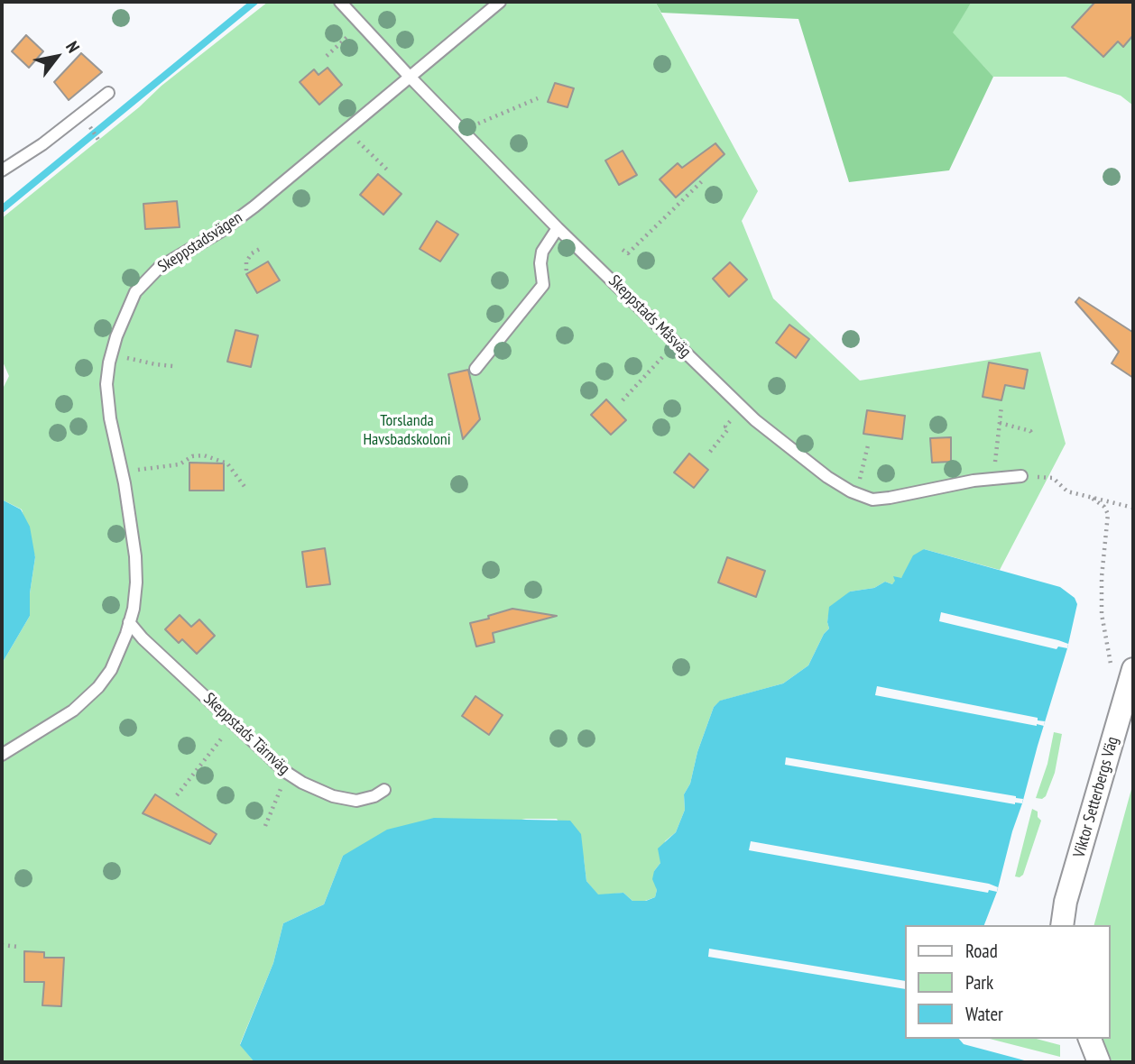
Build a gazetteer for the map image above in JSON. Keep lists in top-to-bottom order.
{
  "streets": {
    "street": ["Viktor Setterbergs Väg"],
    "lane": ["Skeppstadsvägen", "Skeppstads Måsväg", "Skeppstads Tärnväg"]
  },
  "crossings": [
    ["Skeppstadsvägen", "Skeppstads Måsväg"],
    ["Skeppstadsvägen", "Skeppstads Tärnväg"]
  ],
  "parks": ["Torslanda Havsbadskoloni"],
  "legend": ["Road", "Park", "Water"],
  "north": "top right"
}
